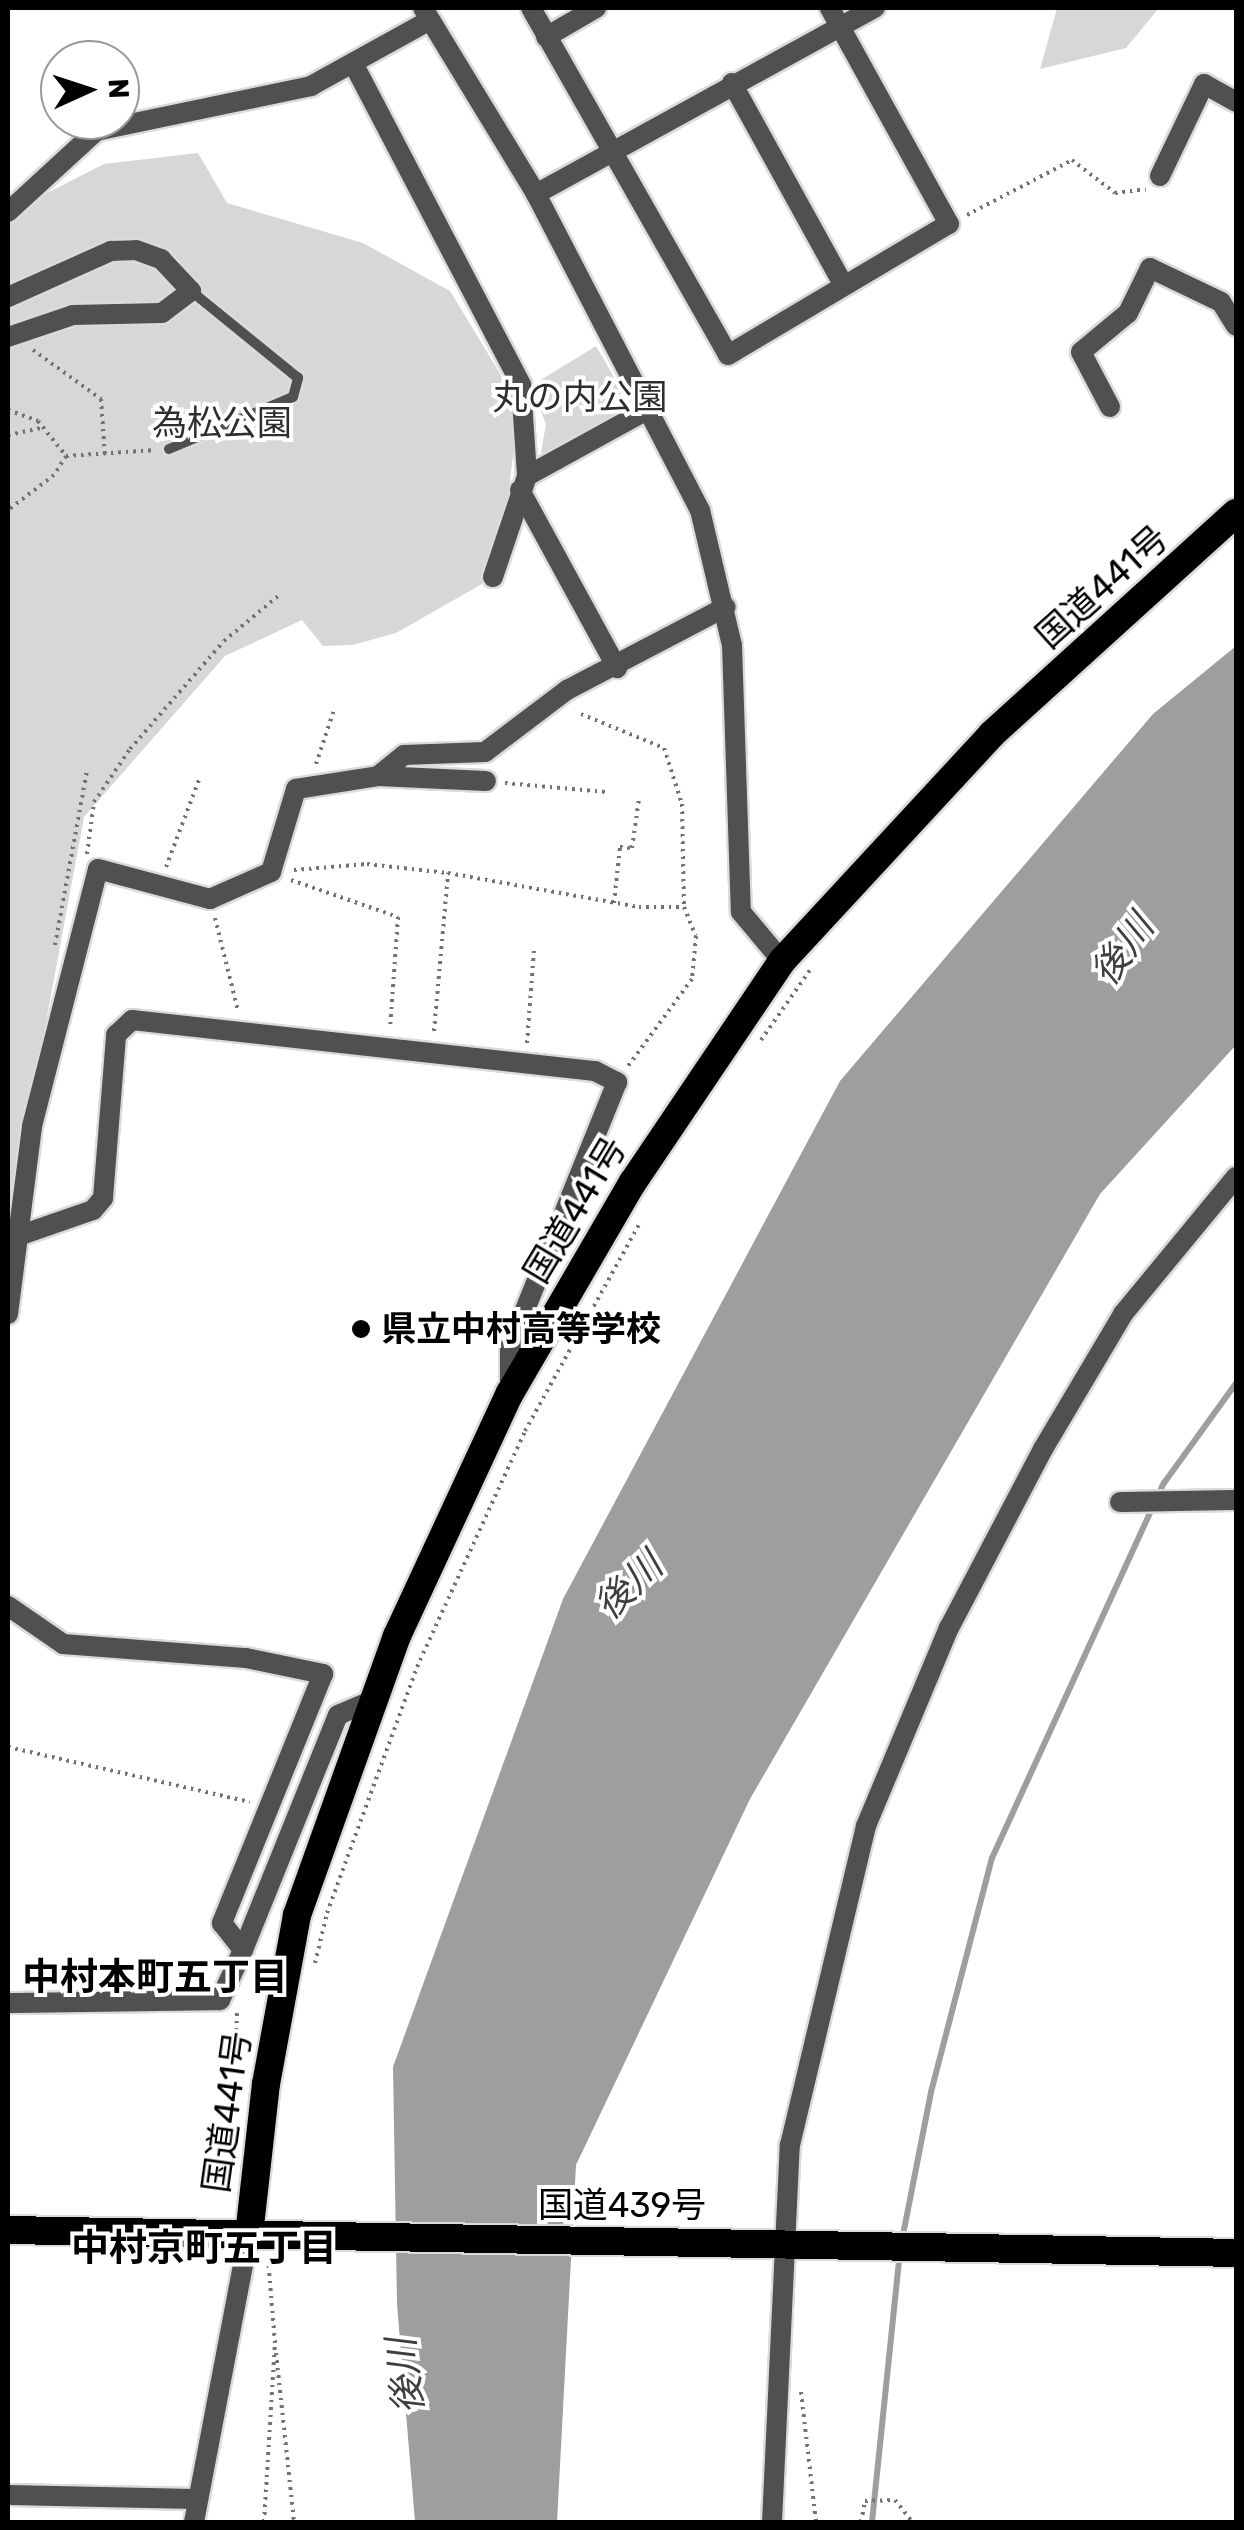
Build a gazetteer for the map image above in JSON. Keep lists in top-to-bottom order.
{
  "streets": {
    "highway": ["国道441号", "国道439号"]
  },
  "crossings": [
    ["国道441号", "国道439号"]
  ],
  "districts": ["中村本町五丁目", "中村京町五丁目"],
  "water": ["後川"],
  "parks": ["丸の内公園", "為松公園"],
  "places": ["県立中村高等学校"],
  "north": "right"
}
